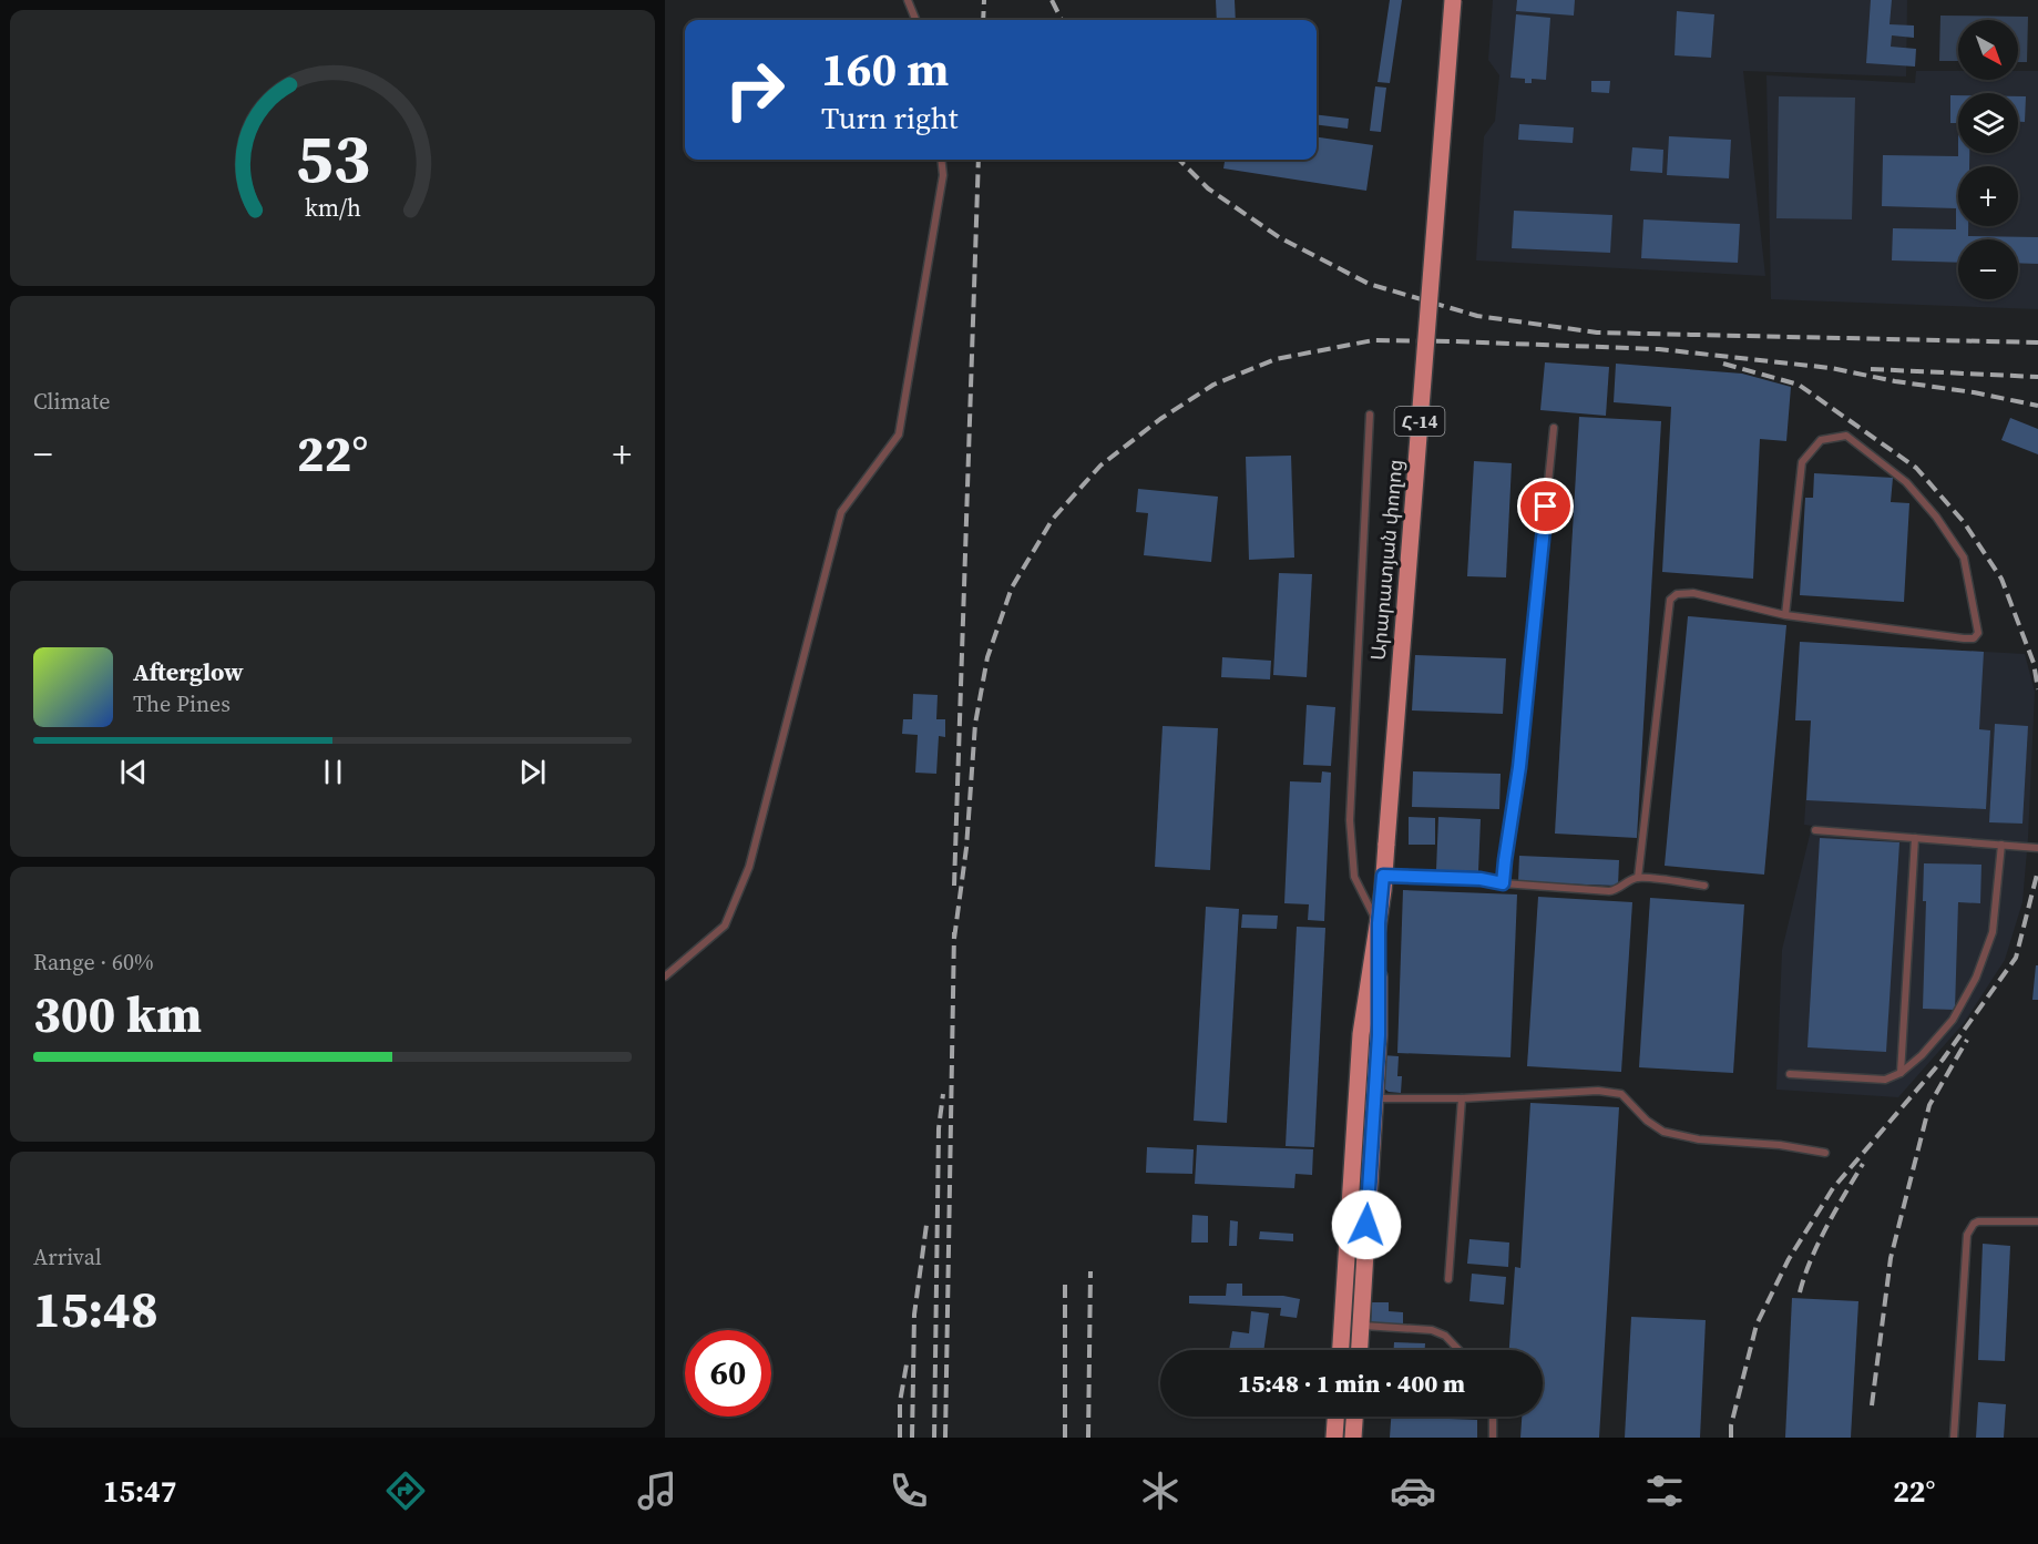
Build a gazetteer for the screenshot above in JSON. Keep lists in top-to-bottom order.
{
  "streets": {
    "main road": ["Հ-14", "Արարատյան փողոց"]
  },
  "north": "bottom right",
  "page": {
    "map_buttons": ["+", "−"],
    "turn": ["160 m", "Turn right"],
    "tile": [
      "Climate",
      ["Range · 60%", "300 km"],
      ["Arrival", "15:48"]
    ],
    "heat": ["−", "22°", "+"],
    "song": ["Afterglow", "The Pines"],
    "limit": "60",
    "trip": "15:48 · 1 min · 400 m",
    "tabs": ["15:47", "22°"],
    "gauge": ["53", "km/h"]
  }
}
